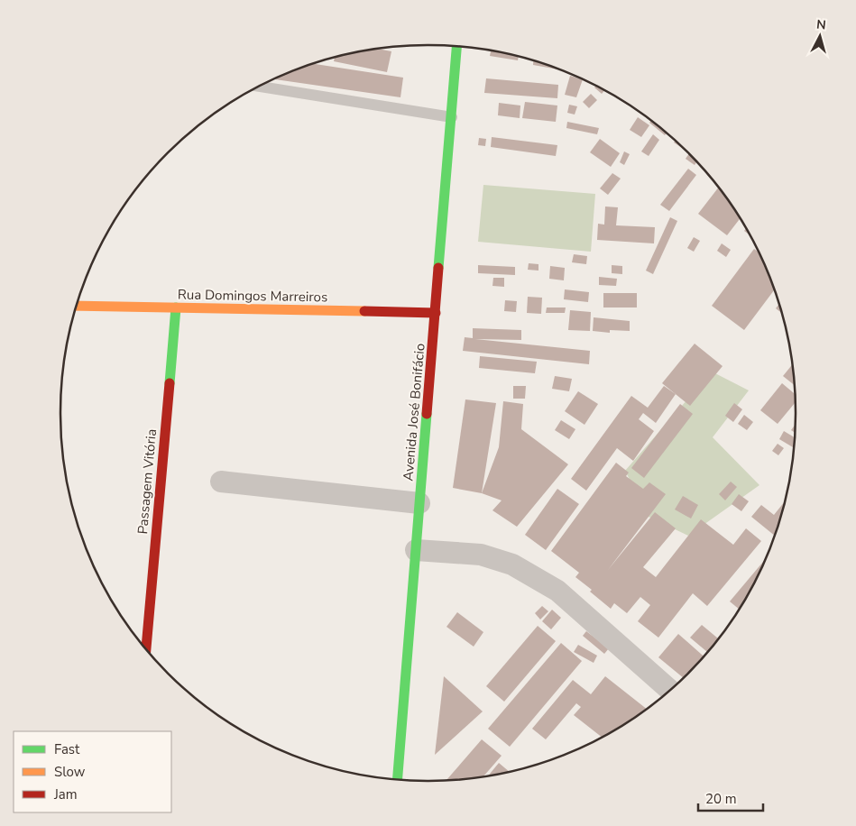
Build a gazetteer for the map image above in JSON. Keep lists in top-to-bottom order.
{
  "streets": {
    "main road": ["Rua Domingos Marreiros", "Avenida José Bonifácio", "Passagem Vitória"]
  },
  "crossings": [
    ["Rua Domingos Marreiros", "Avenida José Bonifácio"],
    ["Rua Domingos Marreiros", "Passagem Vitória"]
  ],
  "legend": ["Fast", "Slow", "Jam"],
  "scale_bar": "20 m",
  "north": "top"
}
